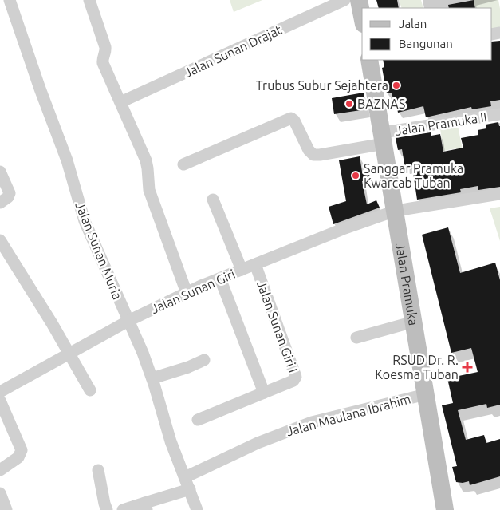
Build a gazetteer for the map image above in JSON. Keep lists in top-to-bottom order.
{
  "streets": {
    "main road": ["Jalan Pramuka"],
    "street": [
      "Jalan Sunan Drajat",
      "Jalan Pramuka II",
      "Jalan Sunan Muria",
      "Jalan Sunan Giri",
      "Jalan Sunan Giri I",
      "Jalan Maulana Ibrahim"
    ]
  },
  "crossings": [
    ["Jalan Pramuka II", "Jalan Pramuka"],
    ["Jalan Sunan Muria", "Jalan Sunan Giri"],
    ["Jalan Sunan Muria", "Jalan Maulana Ibrahim"],
    ["Jalan Pramuka", "Jalan Sunan Giri"],
    ["Jalan Pramuka", "Jalan Maulana Ibrahim"],
    ["Jalan Sunan Giri", "Jalan Sunan Giri I"]
  ],
  "places": {
    "other": ["Trubus Subur Sejahtera", "BAZNAS", "Sanggar Pramuka Kwarcab Tuban"],
    "health": ["RSUD Dr. R. Koesma Tuban"]
  },
  "legend": ["Jalan", "Bangunan"]
}
